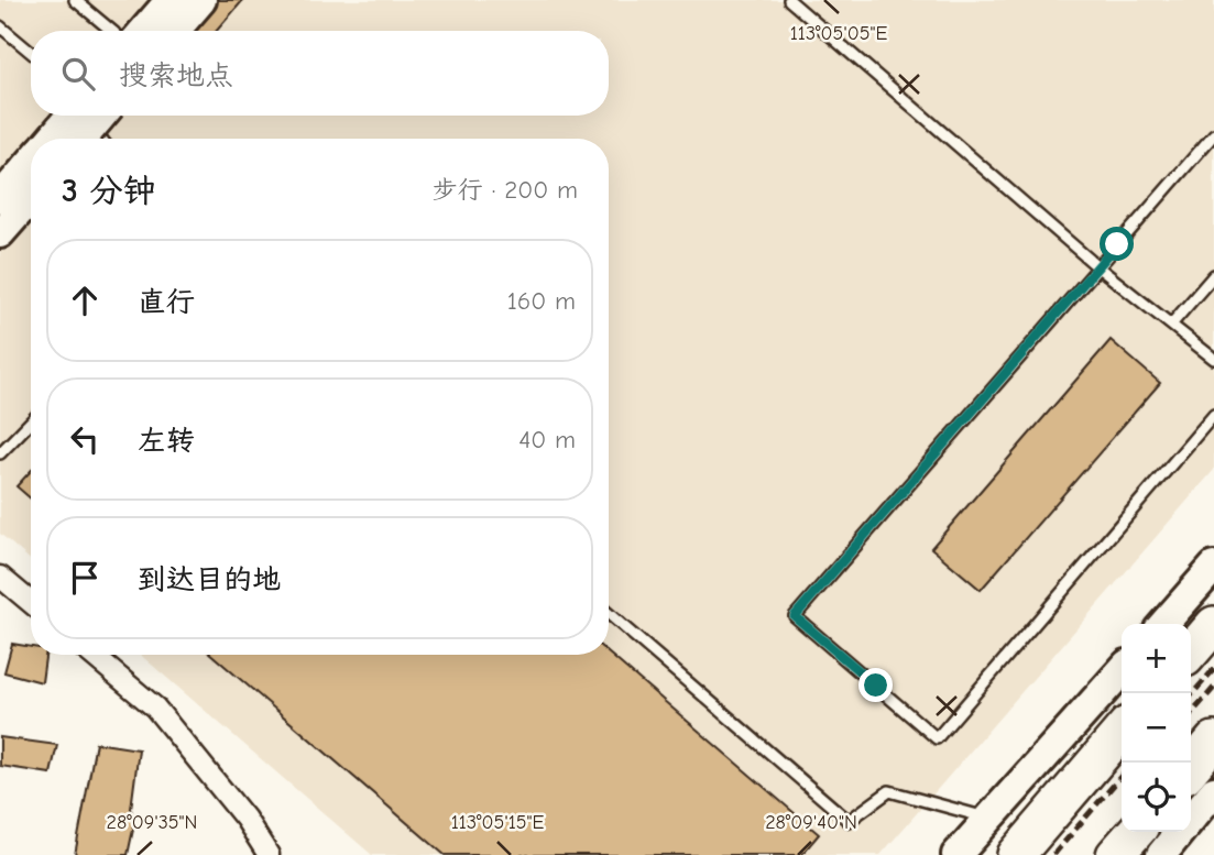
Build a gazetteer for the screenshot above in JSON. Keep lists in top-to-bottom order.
{
  "page": {
    "search": "搜索地点",
    "heading": ["3 分钟", "步行 · 200 m"],
    "list": [
      ["直行", "160 m"],
      ["左转", "40 m"],
      "到达目的地"
    ],
    "map_buttons": ["+", "−"]
  },
  "coordinates": [
    "113°05'05\"E",
    "28°09'35\"N",
    "113°05'15\"E",
    "28°09'40\"N"
  ]
}
